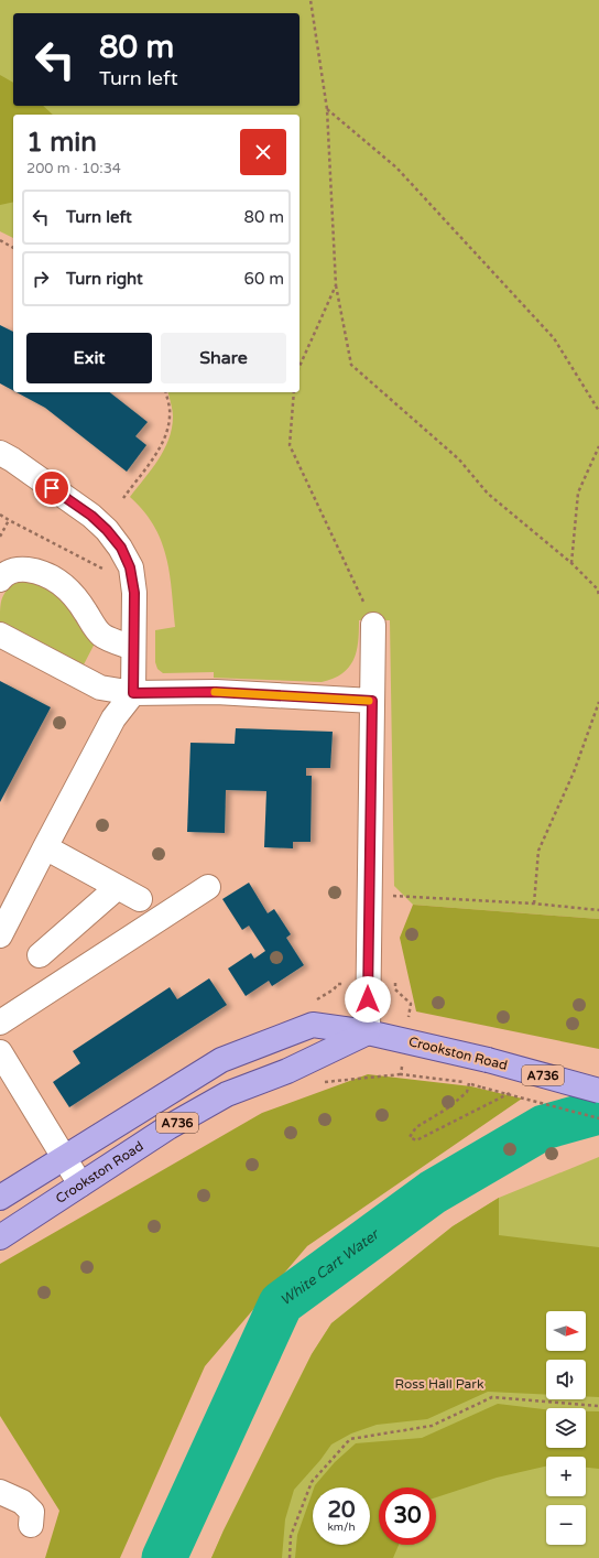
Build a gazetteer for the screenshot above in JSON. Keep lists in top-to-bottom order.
{
  "streets": {
    "main road": ["Crookston Road", "A736"]
  },
  "water": ["White Cart Water"],
  "parks": ["Ross Hall Park"],
  "north": "right",
  "page": {
    "turn": ["80 m", "Turn left"],
    "heading": ["1 min", "200 m · 10:34"],
    "list": [
      {
        "name": "Turn left",
        "value": "80 m"
      },
      {
        "name": "Turn right",
        "value": "60 m"
      }
    ],
    "buttons": ["Exit", "Share"],
    "map_buttons": ["+", "−"],
    "speed": "20 km/h",
    "limit": "30"
  }
}
